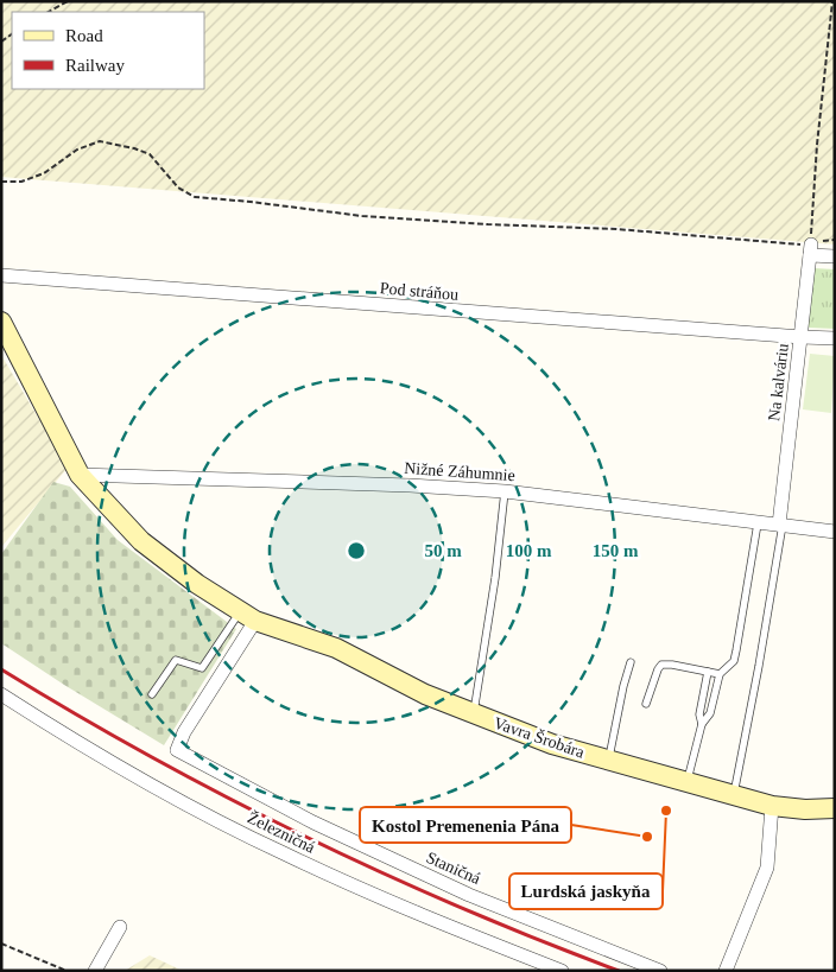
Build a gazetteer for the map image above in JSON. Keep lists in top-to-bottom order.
{
  "streets": {
    "street": [
      "Pod stráňou",
      "Na kalváriu",
      "Nižné Záhumnie",
      "Vavra Šrobára",
      "Železničná",
      "Staničná"
    ]
  },
  "crossings": [
    ["Pod stráňou", "Na kalváriu"],
    ["Na kalváriu", "Nižné Záhumnie"],
    ["Nižné Záhumnie", "Vavra Šrobára"],
    ["Vavra Šrobára", "Staničná"]
  ],
  "places": ["Lurdská jaskyňa", "Kostol Premenenia Pána"],
  "legend": ["Road", "Railway"],
  "rings": ["50 m", "100 m", "150 m"]
}
